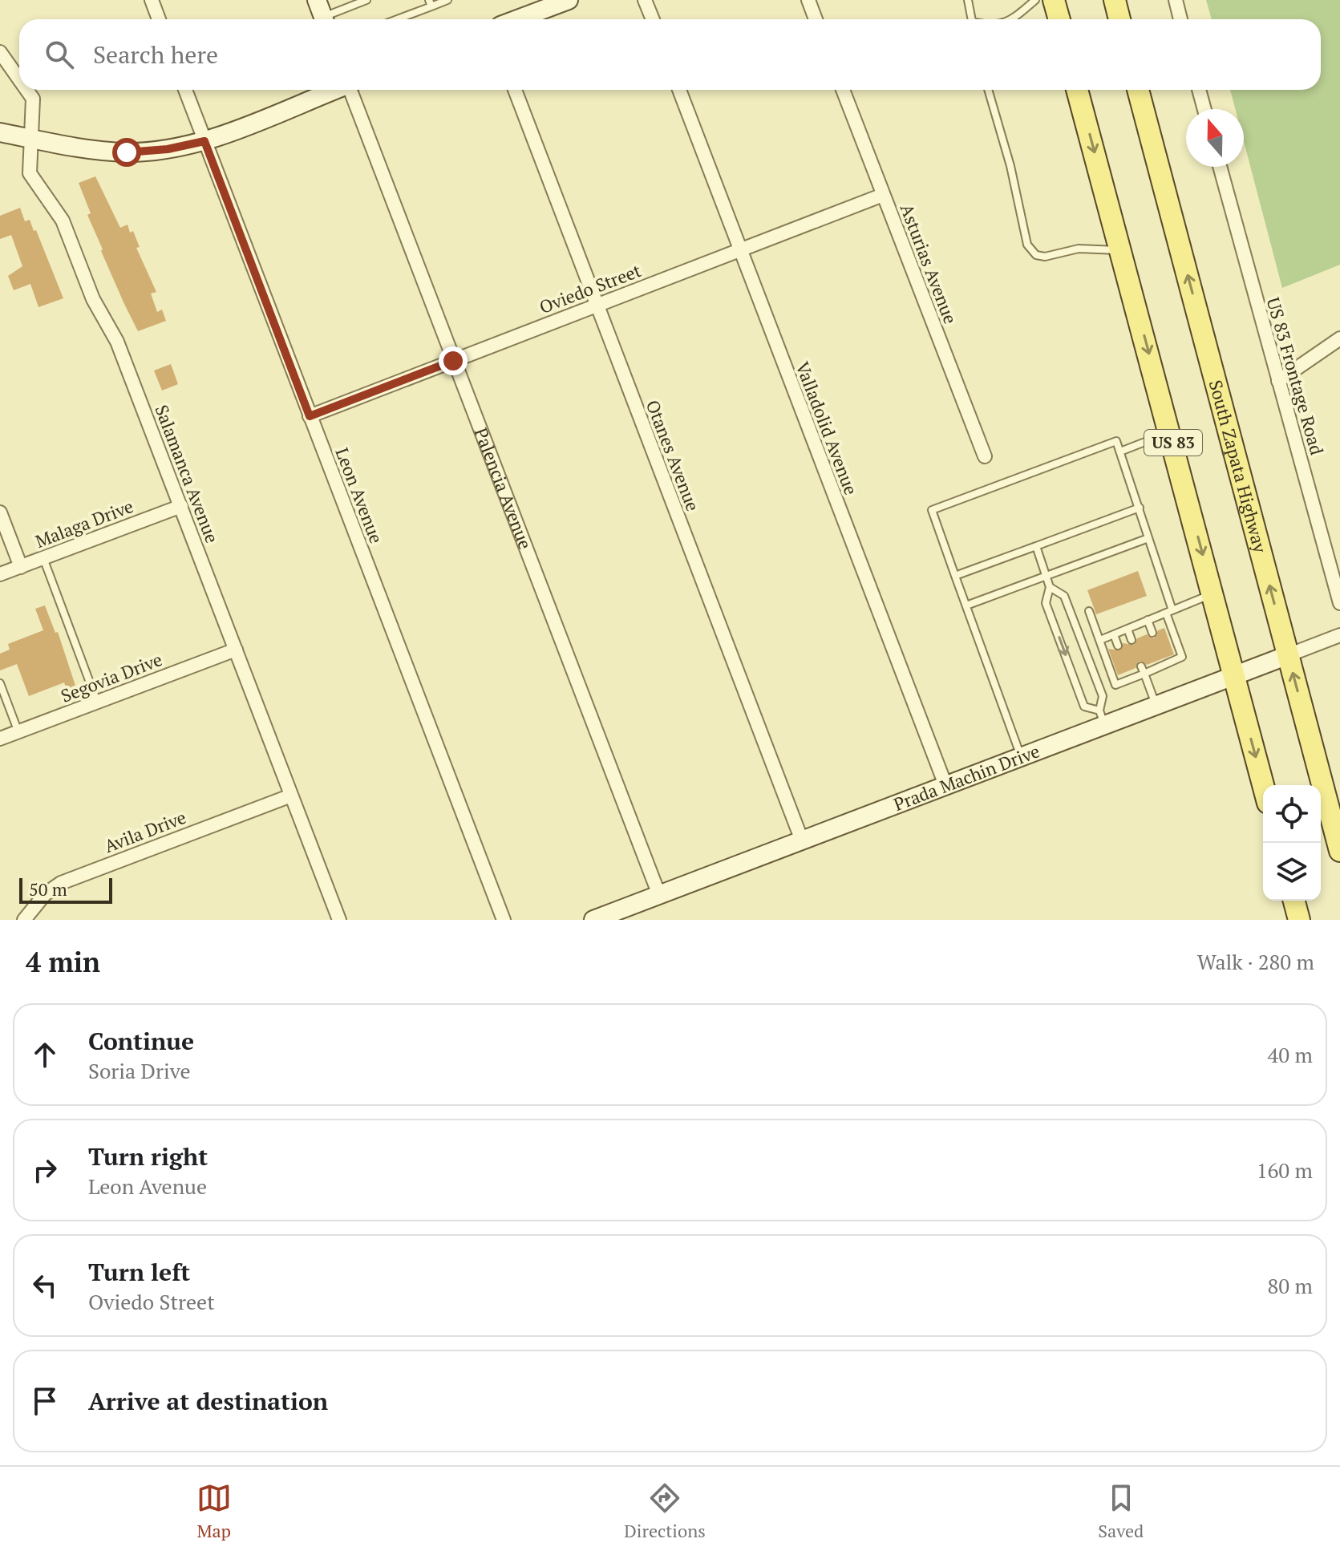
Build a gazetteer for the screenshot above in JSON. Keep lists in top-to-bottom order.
{
  "streets": {
    "main road": ["US 83", "South Zapata Highway"],
    "street": [
      "Asturias Avenue",
      "Oviedo Street",
      "US 83 Frontage Road",
      "Valladolid Avenue",
      "Otanes Avenue",
      "Salamanca Avenue",
      "Palencia Avenue",
      "Leon Avenue",
      "Malaga Drive",
      "Segovia Drive",
      "Prada Machin Drive",
      "Avila Drive"
    ]
  },
  "crossings": [
    ["Asturias Avenue", "Oviedo Street"],
    ["Oviedo Street", "Valladolid Avenue"],
    ["Oviedo Street", "Otanes Avenue"],
    ["Oviedo Street", "Palencia Avenue"],
    ["Oviedo Street", "Leon Avenue"],
    ["Valladolid Avenue", "Prada Machin Drive"],
    ["US 83", "Prada Machin Drive"],
    ["Otanes Avenue", "Prada Machin Drive"],
    ["South Zapata Highway", "Prada Machin Drive"],
    ["Salamanca Avenue", "Malaga Drive"],
    ["Salamanca Avenue", "Segovia Drive"],
    ["Salamanca Avenue", "Avila Drive"],
    ["Palencia Avenue", "Prada Machin Drive"]
  ],
  "scale_bar": "50 m",
  "north": "top",
  "page": {
    "search": "Search here",
    "scale": "50 m",
    "heading": ["4 min", "Walk · 280 m"],
    "list": [
      ["Continue", "Soria Drive", "40 m"],
      ["Turn right", "Leon Avenue", "160 m"],
      ["Turn left", "Oviedo Street", "80 m"],
      "Arrive at destination"
    ],
    "nav": ["Map", "Directions", "Saved"]
  }
}
